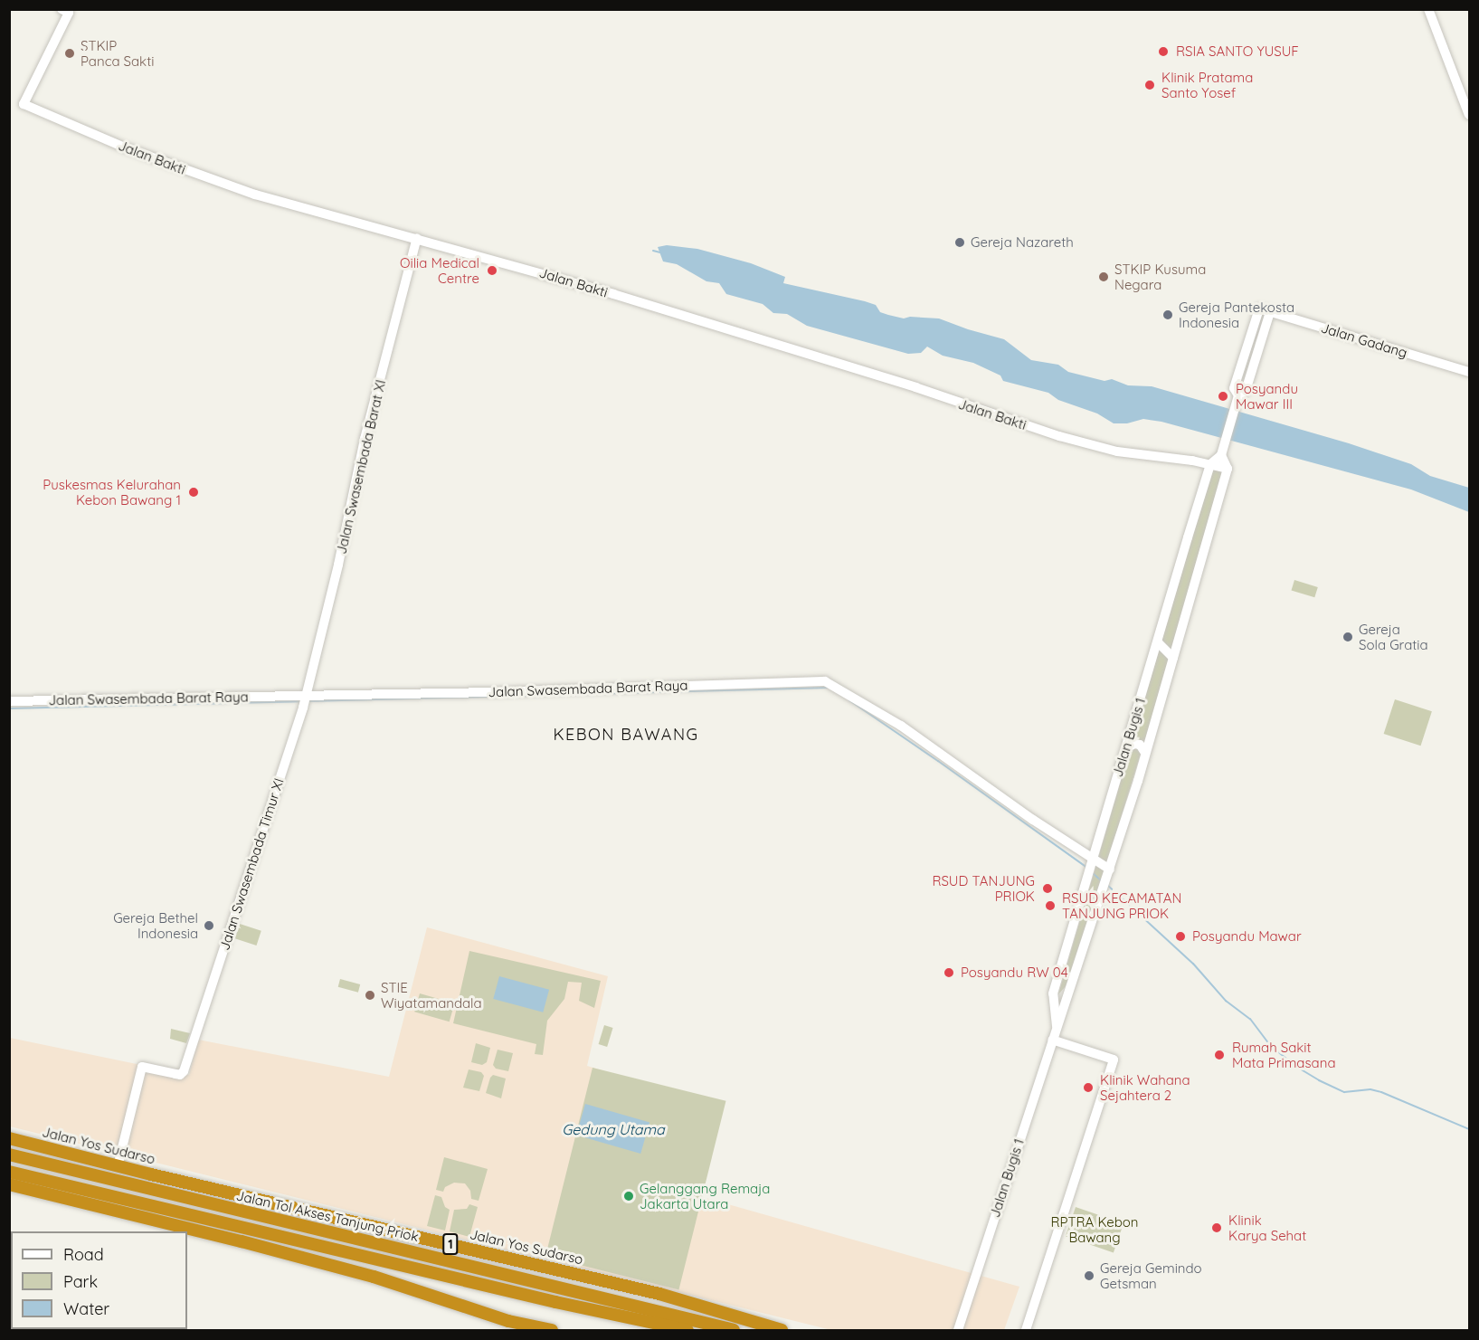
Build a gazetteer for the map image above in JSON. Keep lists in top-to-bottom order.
{
  "streets": {
    "highway": ["Jalan Yos Sudarso", "Jalan Tol Akses Tanjung Priok", "1"],
    "street": [
      "Jalan Bakti",
      "Jalan Gadang",
      "Jalan Swasembada Barat XI",
      "Jalan Swasembada Barat Raya",
      "Jalan Bugis 1",
      "Jalan Swasembada Timur XI"
    ]
  },
  "crossings": [
    ["Jalan Bakti", "Jalan Swasembada Barat XI"],
    ["Jalan Bakti", "Jalan Bugis 1"],
    ["Jalan Swasembada Barat XI", "Jalan Swasembada Barat Raya"],
    ["Jalan Swasembada Barat XI", "Jalan Swasembada Timur XI"],
    ["Jalan Swasembada Barat Raya", "Jalan Bugis 1"],
    ["Jalan Swasembada Barat Raya", "Jalan Swasembada Timur XI"],
    ["Jalan Swasembada Timur XI", "Jalan Yos Sudarso"]
  ],
  "districts": ["KEBON BAWANG"],
  "water": ["Gedung Utama"],
  "parks": ["RPTRA Kebon Bawang"],
  "places": [
    "RSIA SANTO YUSUF",
    "STKIP Panca Sakti",
    "Klinik Pratama Santo Yosef",
    "Gereja Nazareth",
    "Oilia Medical Centre",
    "STKIP Kusuma Negara",
    "Gereja Pantekosta Indonesia",
    "Posyandu Mawar III",
    "Puskesmas Kelurahan Kebon Bawang 1",
    "Gereja Sola Gratia",
    "RSUD TANJUNG PRIOK",
    "RSUD KECAMATAN TANJUNG PRIOK",
    "Gereja Bethel Indonesia",
    "Posyandu Mawar",
    "Posyandu RW 04",
    "STIE Wiyatamandala",
    "Rumah Sakit Mata Primasana",
    "Klinik Wahana Sejahtera 2",
    "Gelanggang Remaja Jakarta Utara",
    "Klinik Karya Sehat",
    "Gereja Gemindo Getsman"
  ],
  "legend": ["Road", "Park", "Water"]
}
